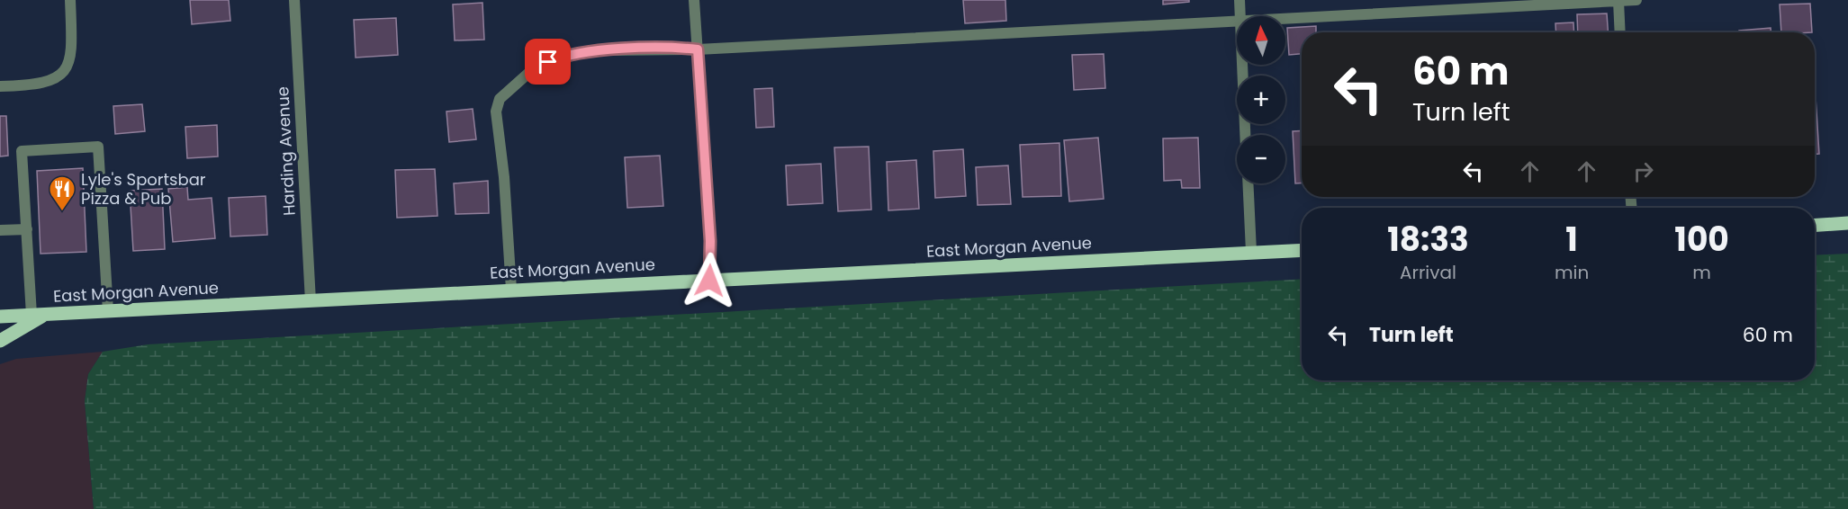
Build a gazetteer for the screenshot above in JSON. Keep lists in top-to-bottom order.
{
  "streets": {
    "main road": ["East Morgan Avenue"],
    "street": ["Harding Avenue"]
  },
  "crossings": [
    ["Harding Avenue", "East Morgan Avenue"]
  ],
  "places": {
    "restaurant": ["Lyle's Sportsbar Pizza & Pub"]
  },
  "north": "top",
  "page": {
    "map_buttons": ["+", "−"],
    "turn": ["60 m", "Turn left"],
    "eta": [
      "18:33",
      "Arrival",
      "1",
      "min",
      "100",
      "m"
    ],
    "list": [
      {
        "name": "Turn left",
        "value": "60 m"
      }
    ]
  }
}
